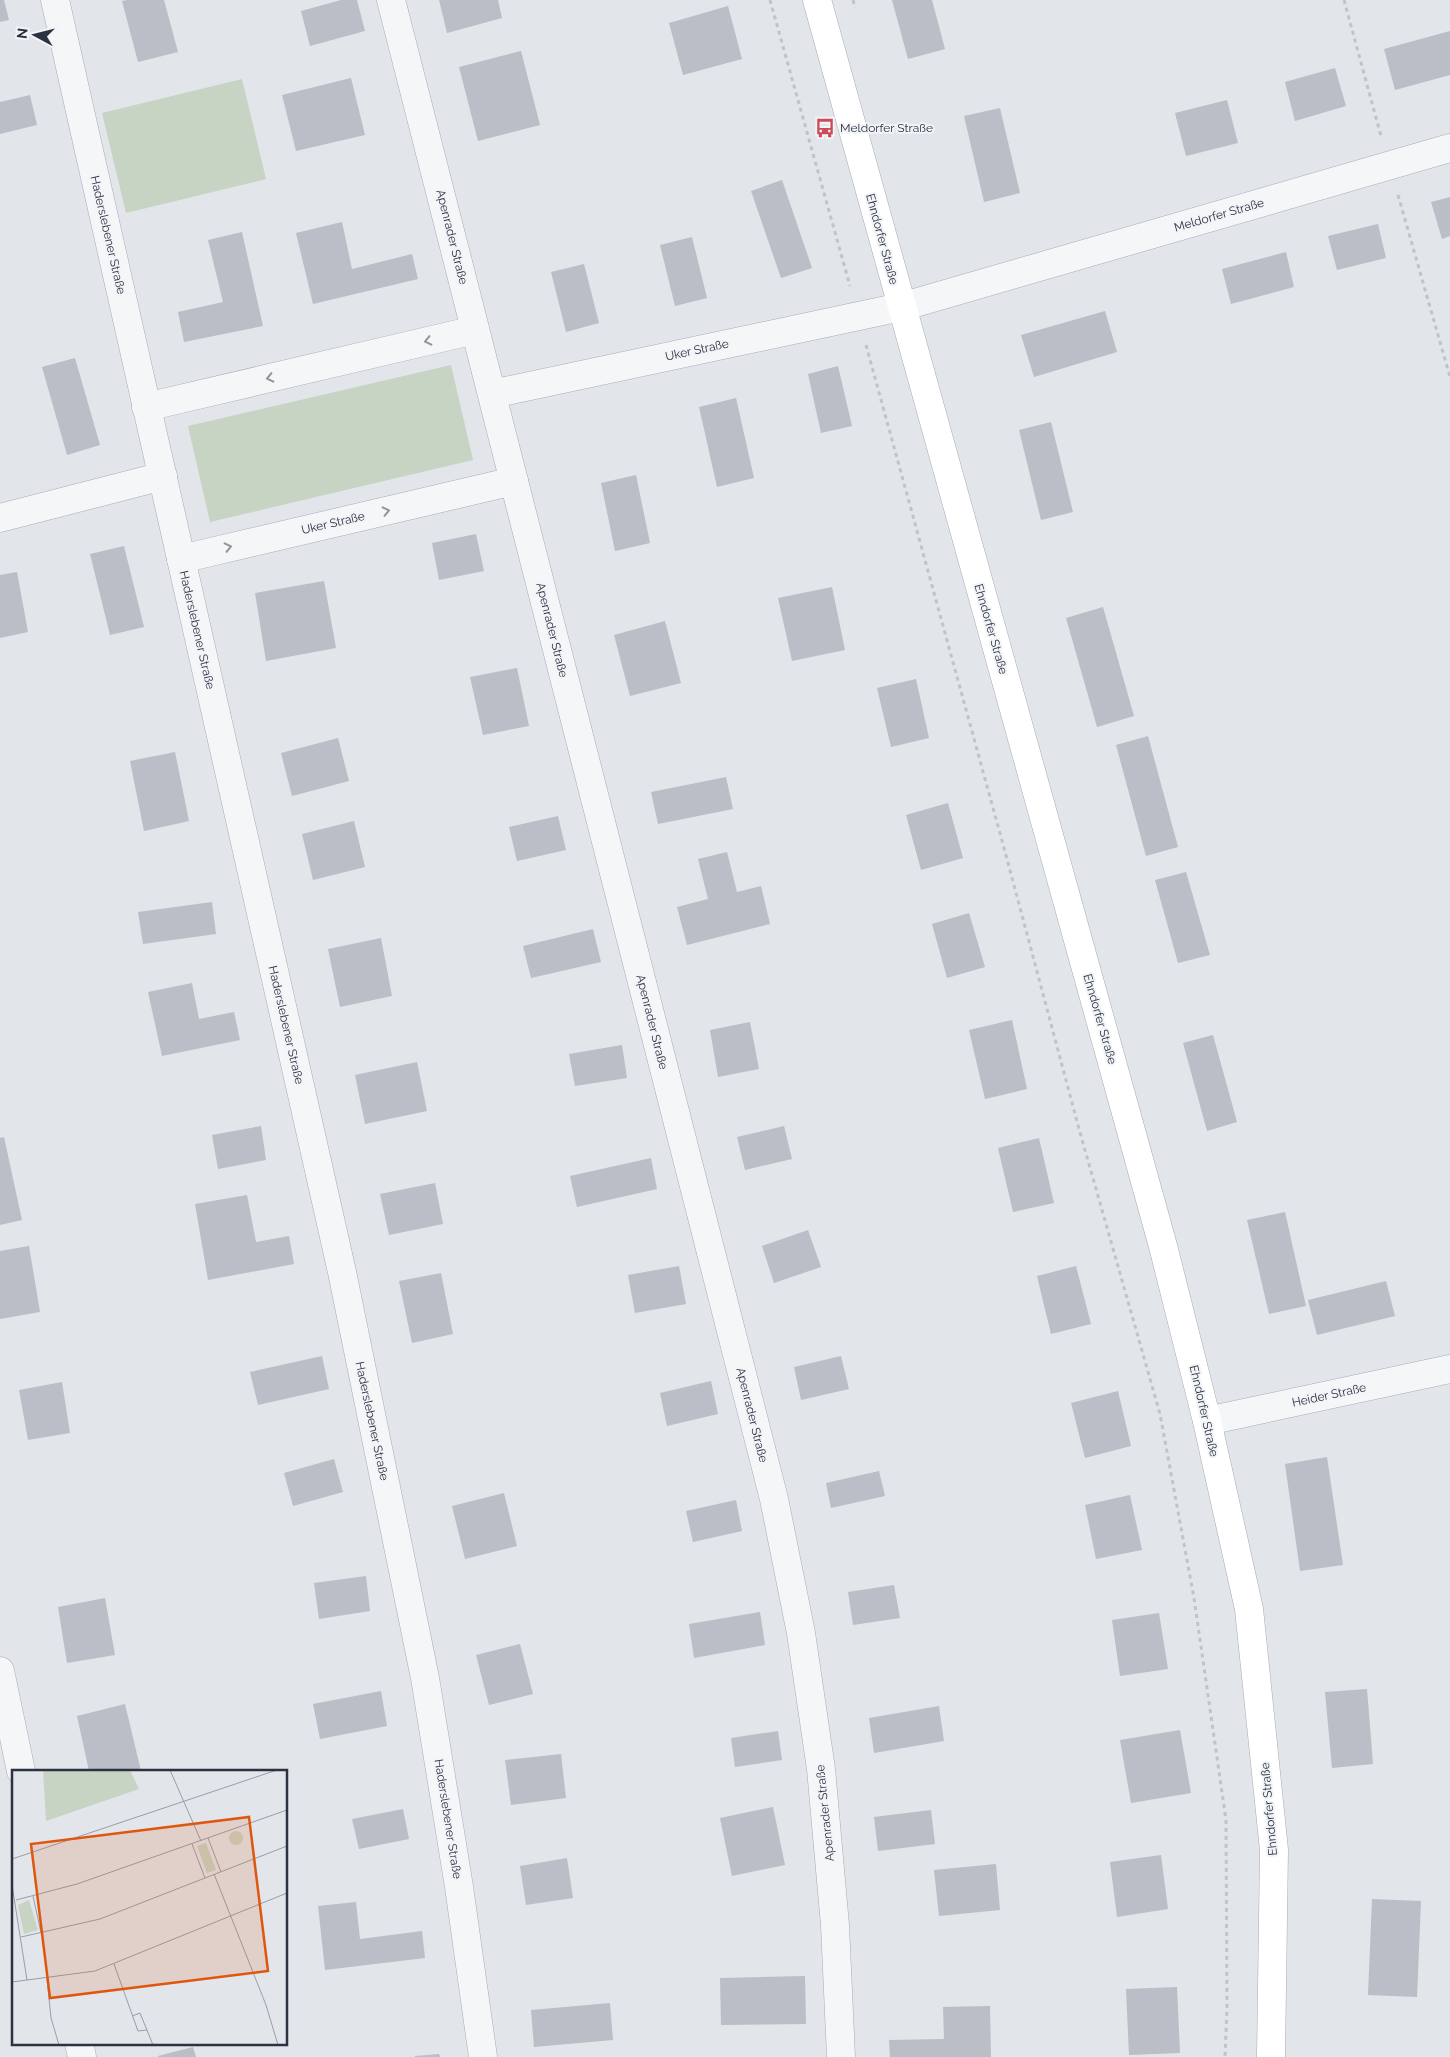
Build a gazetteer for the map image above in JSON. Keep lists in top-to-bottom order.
{
  "streets": {
    "street": [
      "Meldorfer Straße",
      "Haderslebener Straße",
      "Apenrader Straße",
      "Ehndorfer Straße",
      "Uker Straße",
      "Heider Straße"
    ]
  },
  "crossings": [
    ["Meldorfer Straße", "Ehndorfer Straße"],
    ["Meldorfer Straße", "Uker Straße"],
    ["Haderslebener Straße", "Uker Straße"],
    ["Apenrader Straße", "Uker Straße"],
    ["Ehndorfer Straße", "Uker Straße"],
    ["Ehndorfer Straße", "Heider Straße"]
  ],
  "places": {
    "bus stop": ["Meldorfer Straße"]
  },
  "north": "left"
}
